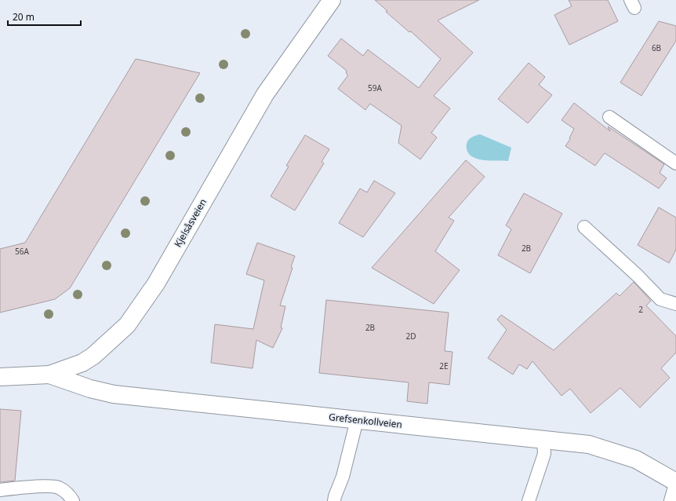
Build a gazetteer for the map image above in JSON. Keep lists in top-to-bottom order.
{
  "streets": {
    "street": ["Kjelsåsveien", "Grefsenkollveien"]
  },
  "crossings": [
    ["Kjelsåsveien", "Grefsenkollveien"]
  ],
  "house_numbers": [
    "6B",
    "59A",
    "2B",
    "56A",
    "2",
    "2B",
    "2D",
    "2E"
  ],
  "scale_bar": "20 m"
}
